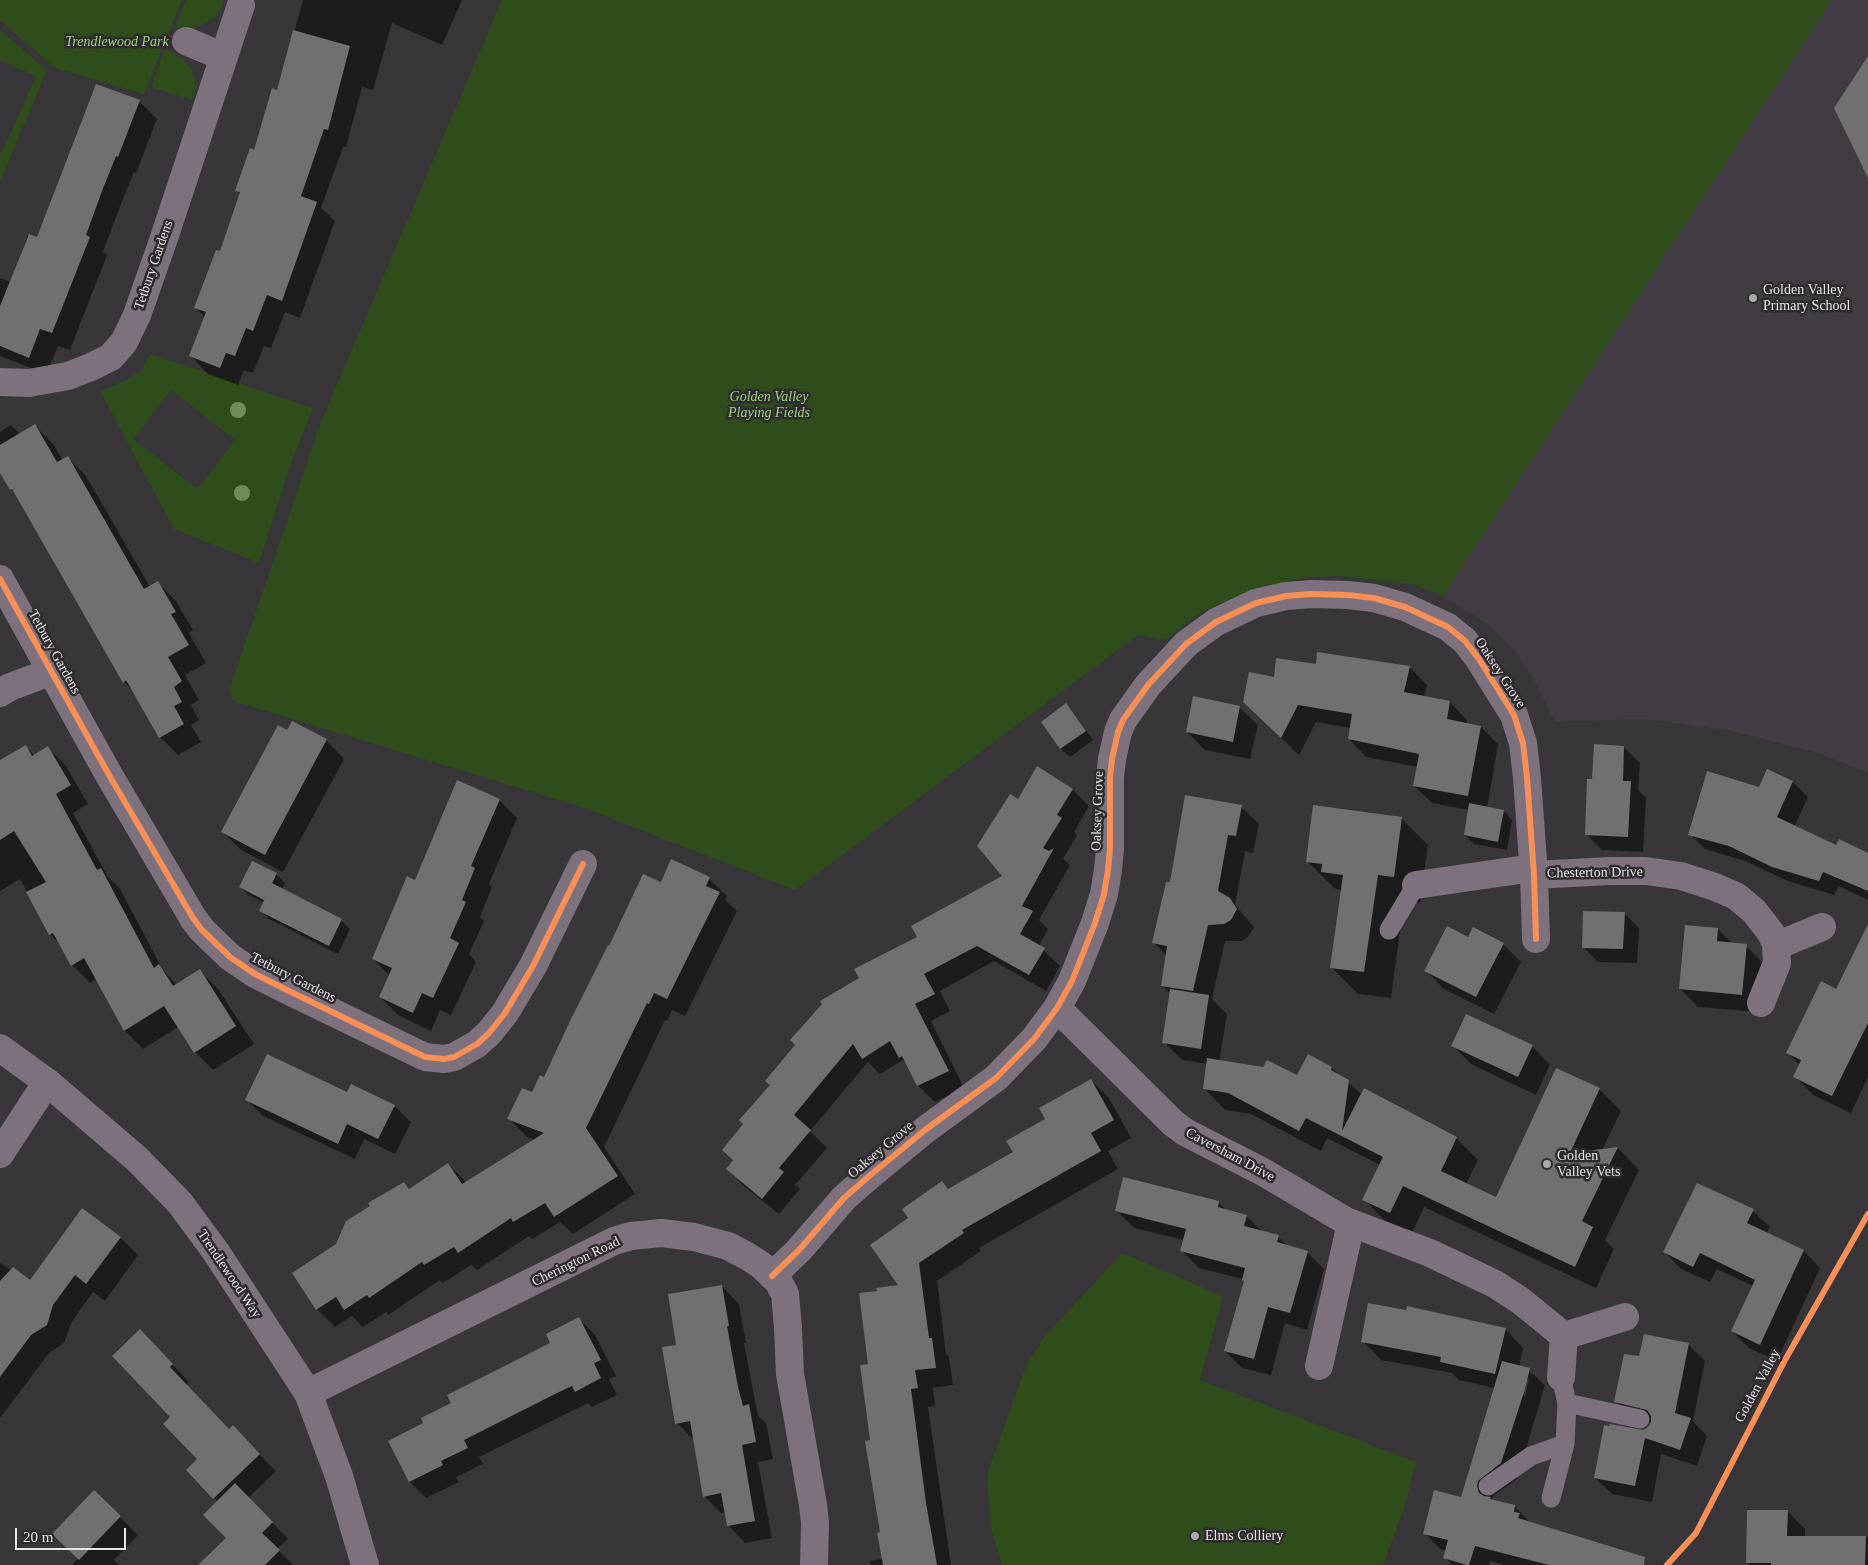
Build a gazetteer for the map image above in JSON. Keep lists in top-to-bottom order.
{
  "streets": {
    "street": [
      "Tetbury Gardens",
      "Oaksey Grove",
      "Chesterton Drive",
      "Caversham Drive",
      "Cherington Road",
      "Trendlewood Way"
    ],
    "cycle path": ["Golden Valley"]
  },
  "crossings": [
    ["Oaksey Grove", "Chesterton Drive"],
    ["Oaksey Grove", "Caversham Drive"],
    ["Oaksey Grove", "Cherington Road"],
    ["Cherington Road", "Trendlewood Way"]
  ],
  "parks": ["Trendlewood Park", "Golden Valley Playing Fields"],
  "places": ["Golden Valley Primary School", "Golden Valley Vets", "Elms Colliery"],
  "scale_bar": "20 m"
}
